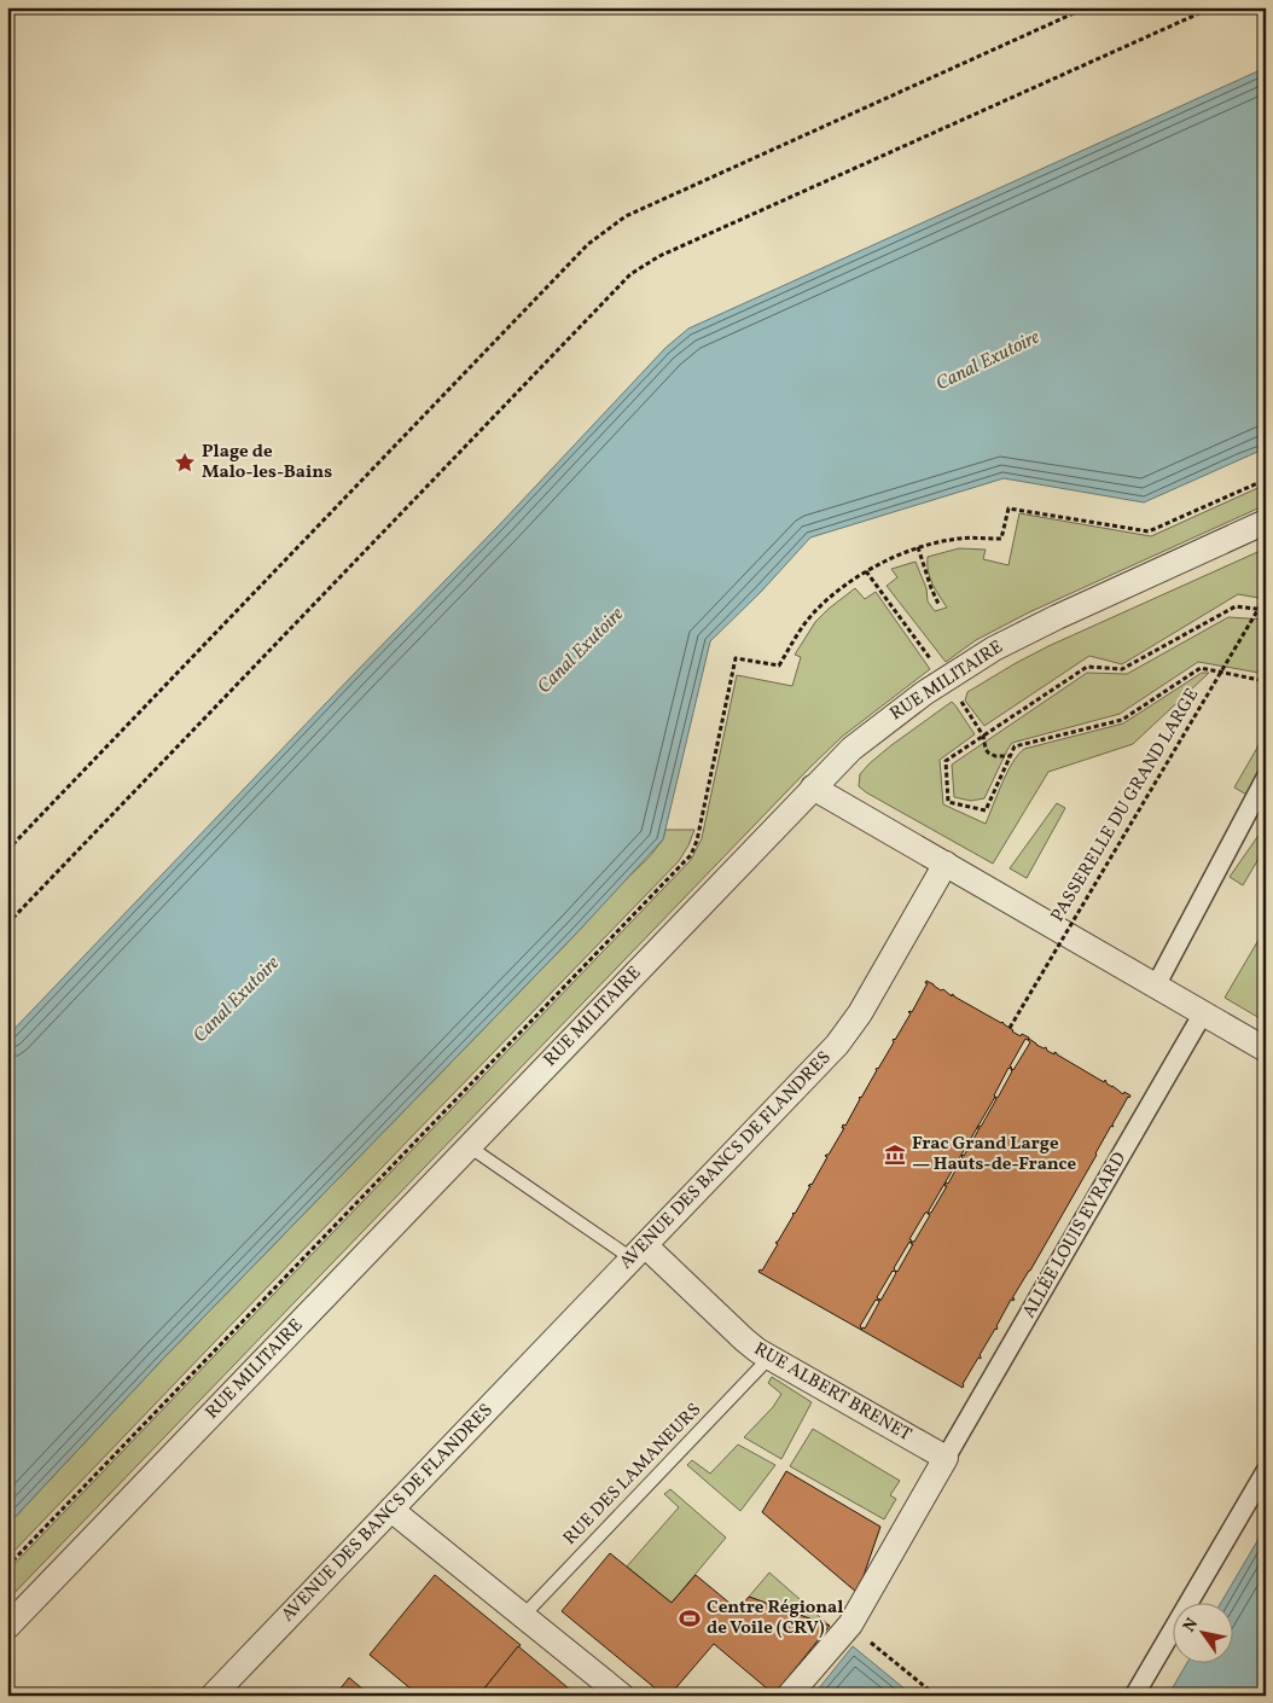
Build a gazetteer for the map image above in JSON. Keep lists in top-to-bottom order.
{
  "streets": {
    "street": [
      "RUE MILITAIRE",
      "AVENUE DES BANCS DE FLANDRES",
      "ALLÉE LOUIS EVRARD",
      "RUE ALBERT BRENET"
    ],
    "lane": ["RUE DES LAMANEURS"],
    "path": ["PASSERELLE DU GRAND LARGE"]
  },
  "crossings": [
    ["AVENUE DES BANCS DE FLANDRES", "RUE ALBERT BRENET"],
    ["ALLÉE LOUIS EVRARD", "RUE ALBERT BRENET"],
    ["RUE ALBERT BRENET", "RUE DES LAMANEURS"]
  ],
  "water": ["Canal Exutoire"],
  "places": {
    "place": ["Plage de Malo-les-Bains"],
    "museum": ["Frac Grand Large — Hauts-de-France"],
    "sports": ["Centre Régional de Voile (CRV)"]
  },
  "north": "top left"
}
